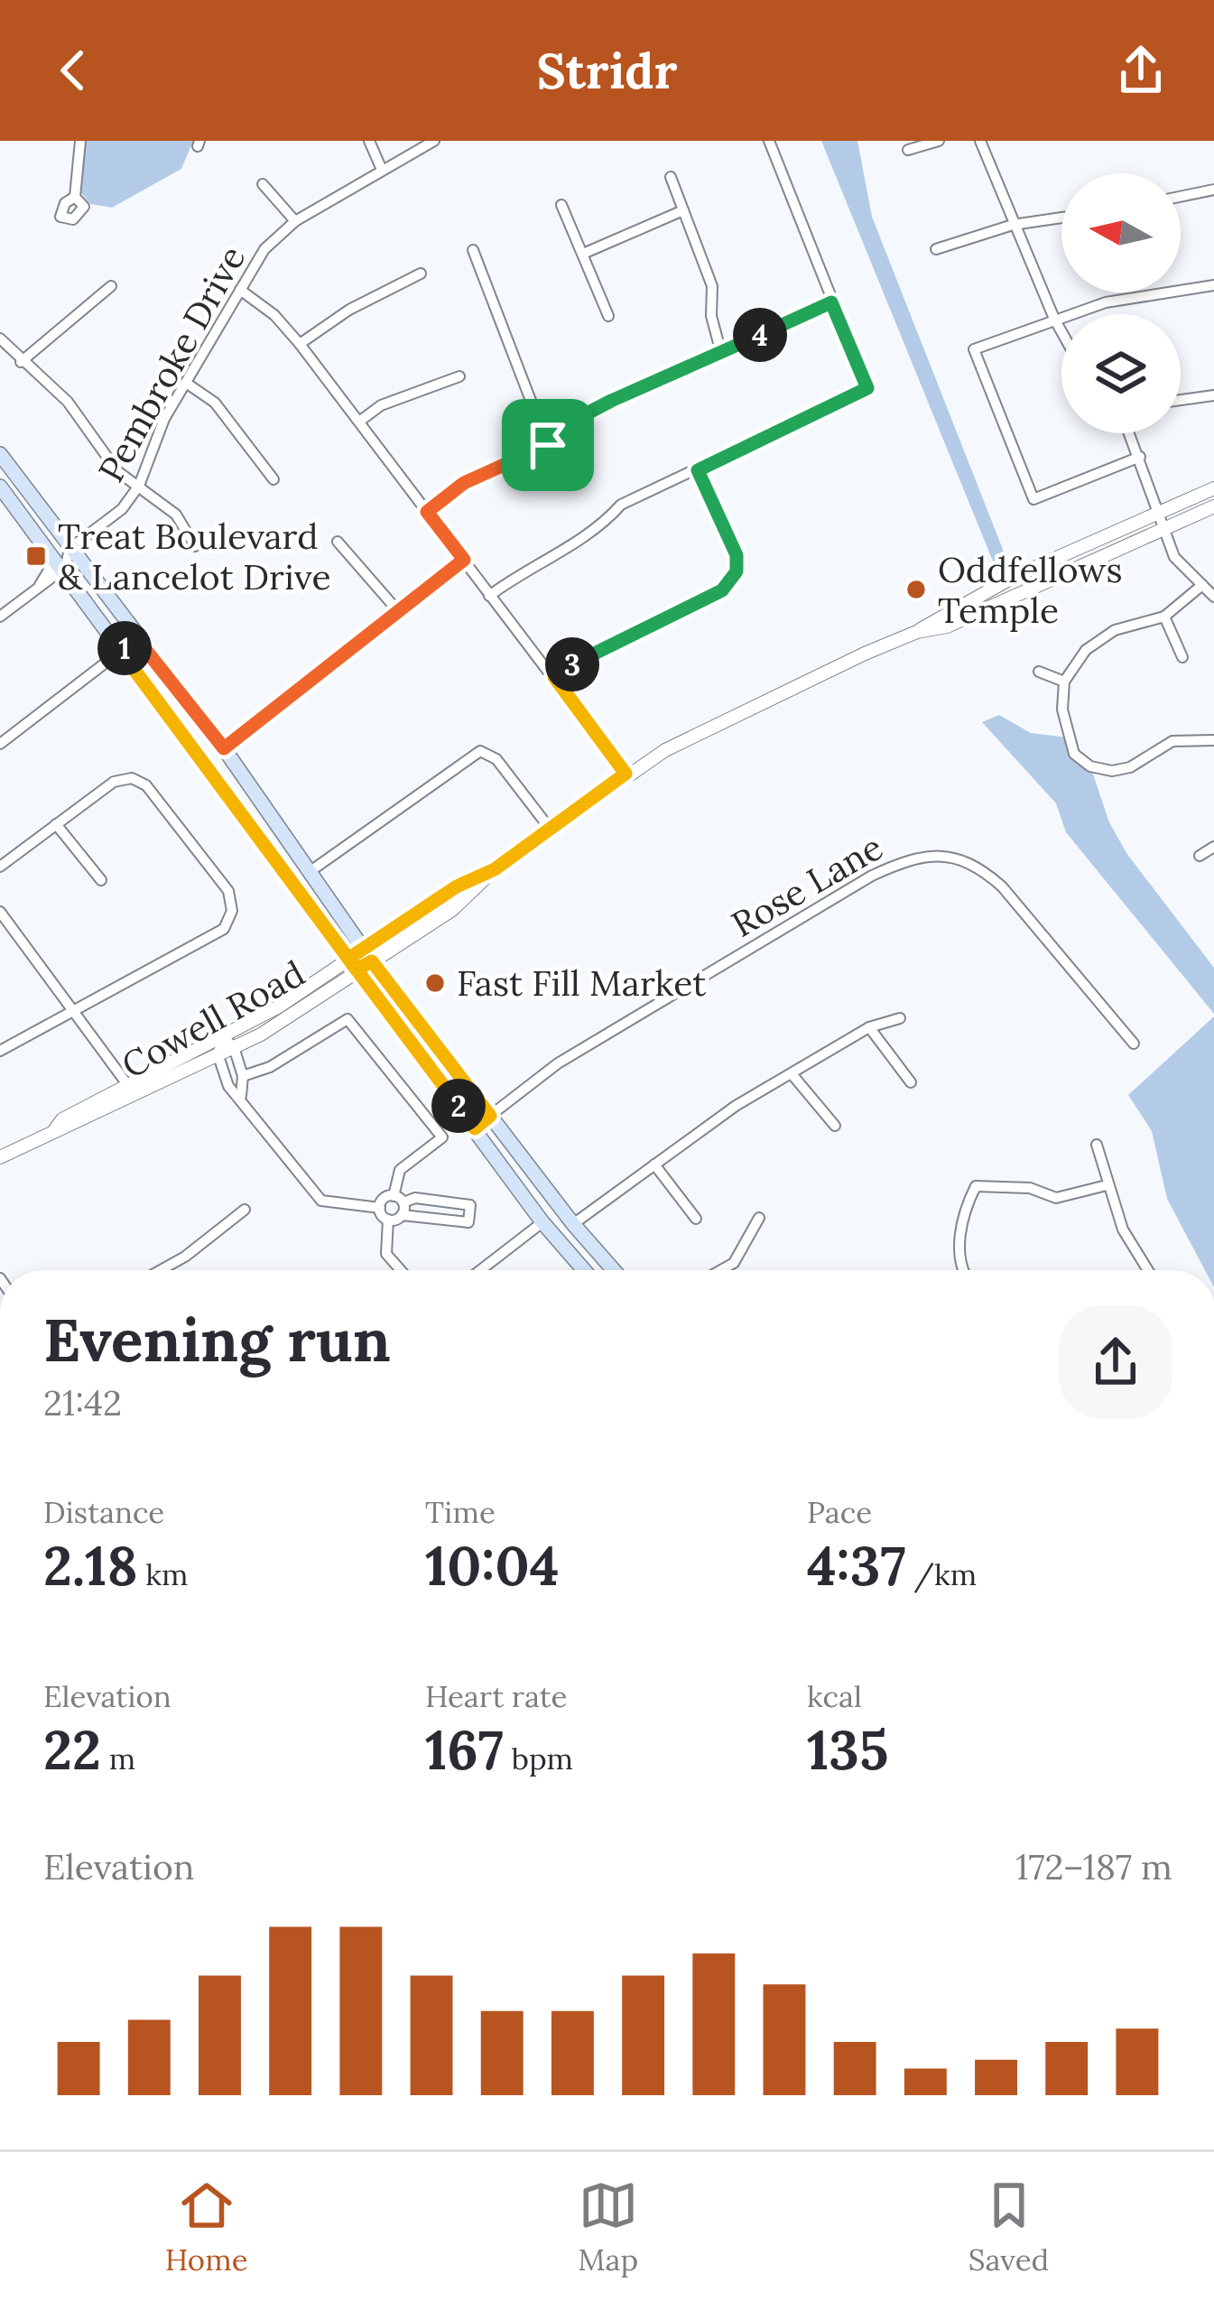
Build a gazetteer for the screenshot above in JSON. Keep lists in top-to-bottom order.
{
  "streets": {
    "street": ["Pembroke Drive", "Rose Lane", "Cowell Road"]
  },
  "places": {
    "transit": ["Treat Boulevard & Lancelot Drive"],
    "other": ["Oddfellows Temple", "Fast Fill Market"]
  },
  "north": "left",
  "page": {
    "header": "Stridr",
    "pins": [
      "4",
      "1",
      "3",
      "2"
    ],
    "heading": ["Evening run", "21:42"],
    "stats": [
      ["Distance", "2.18 km"],
      ["Time", "10:04"],
      ["Pace", "4:37 /km"],
      ["Elevation", "22 m"],
      ["Heart rate", "167 bpm"],
      ["kcal", "135"]
    ],
    "chart": ["Elevation", "172–187 m"],
    "tabs": ["Home", "Map", "Saved"]
  }
}
